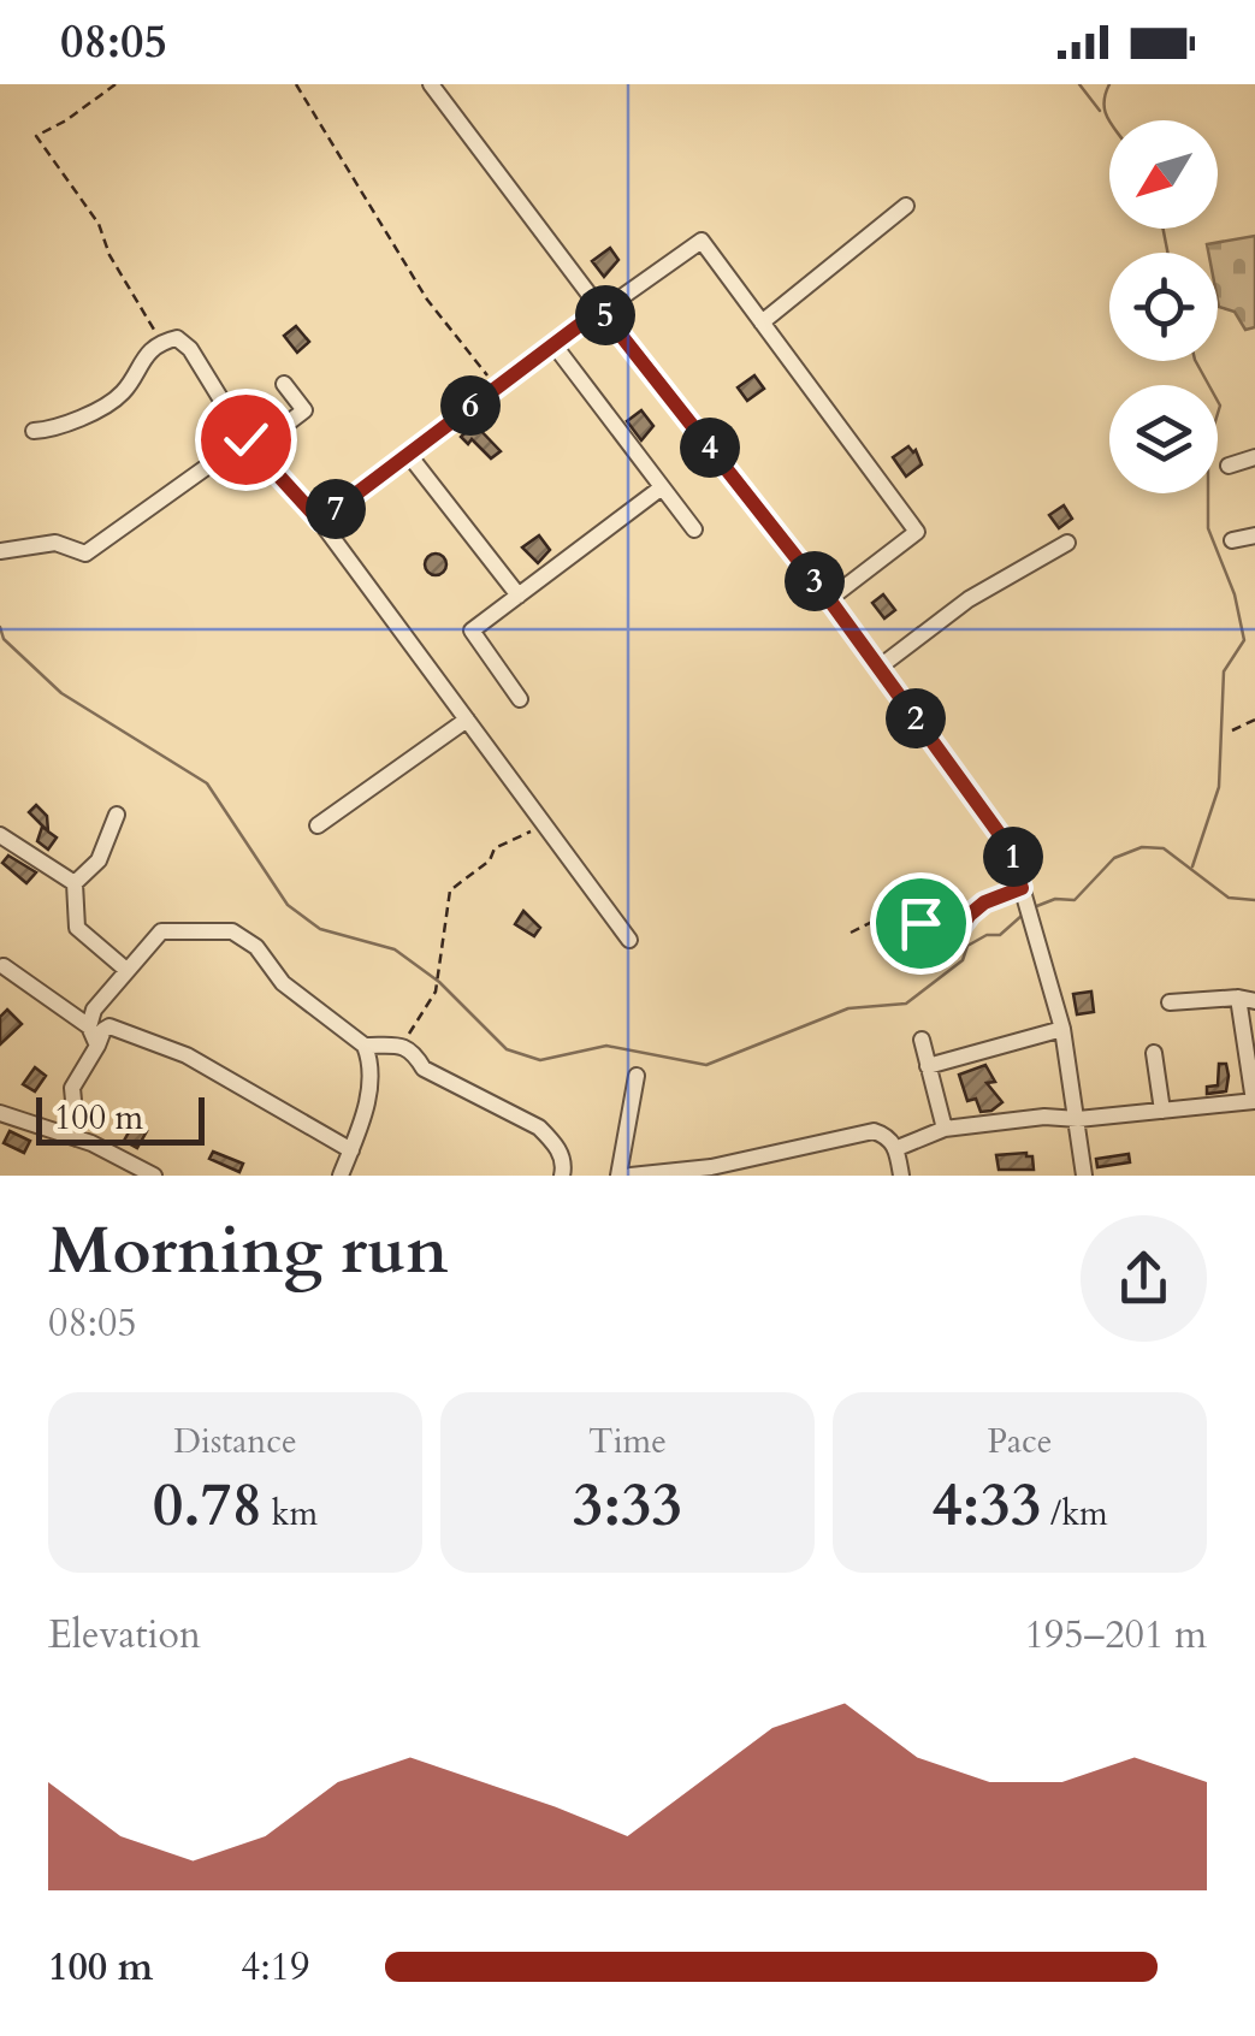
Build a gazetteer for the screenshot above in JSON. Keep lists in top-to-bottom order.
{
  "scale_bar": "100 m",
  "north": "bottom left",
  "page": {
    "status": "08:05",
    "pins": [
      "5",
      "6",
      "4",
      "7",
      "3",
      "2",
      "1"
    ],
    "scale": "100 m",
    "heading": ["Morning run", "08:05"],
    "stats": [
      ["Distance", "0.78 km"],
      ["Time", "3:33"],
      ["Pace", "4:33 /km"]
    ],
    "chart": ["Elevation", "195–201 m"],
    "list": [
      {
        "name": "100 m",
        "note": "4:19"
      }
    ]
  }
}
